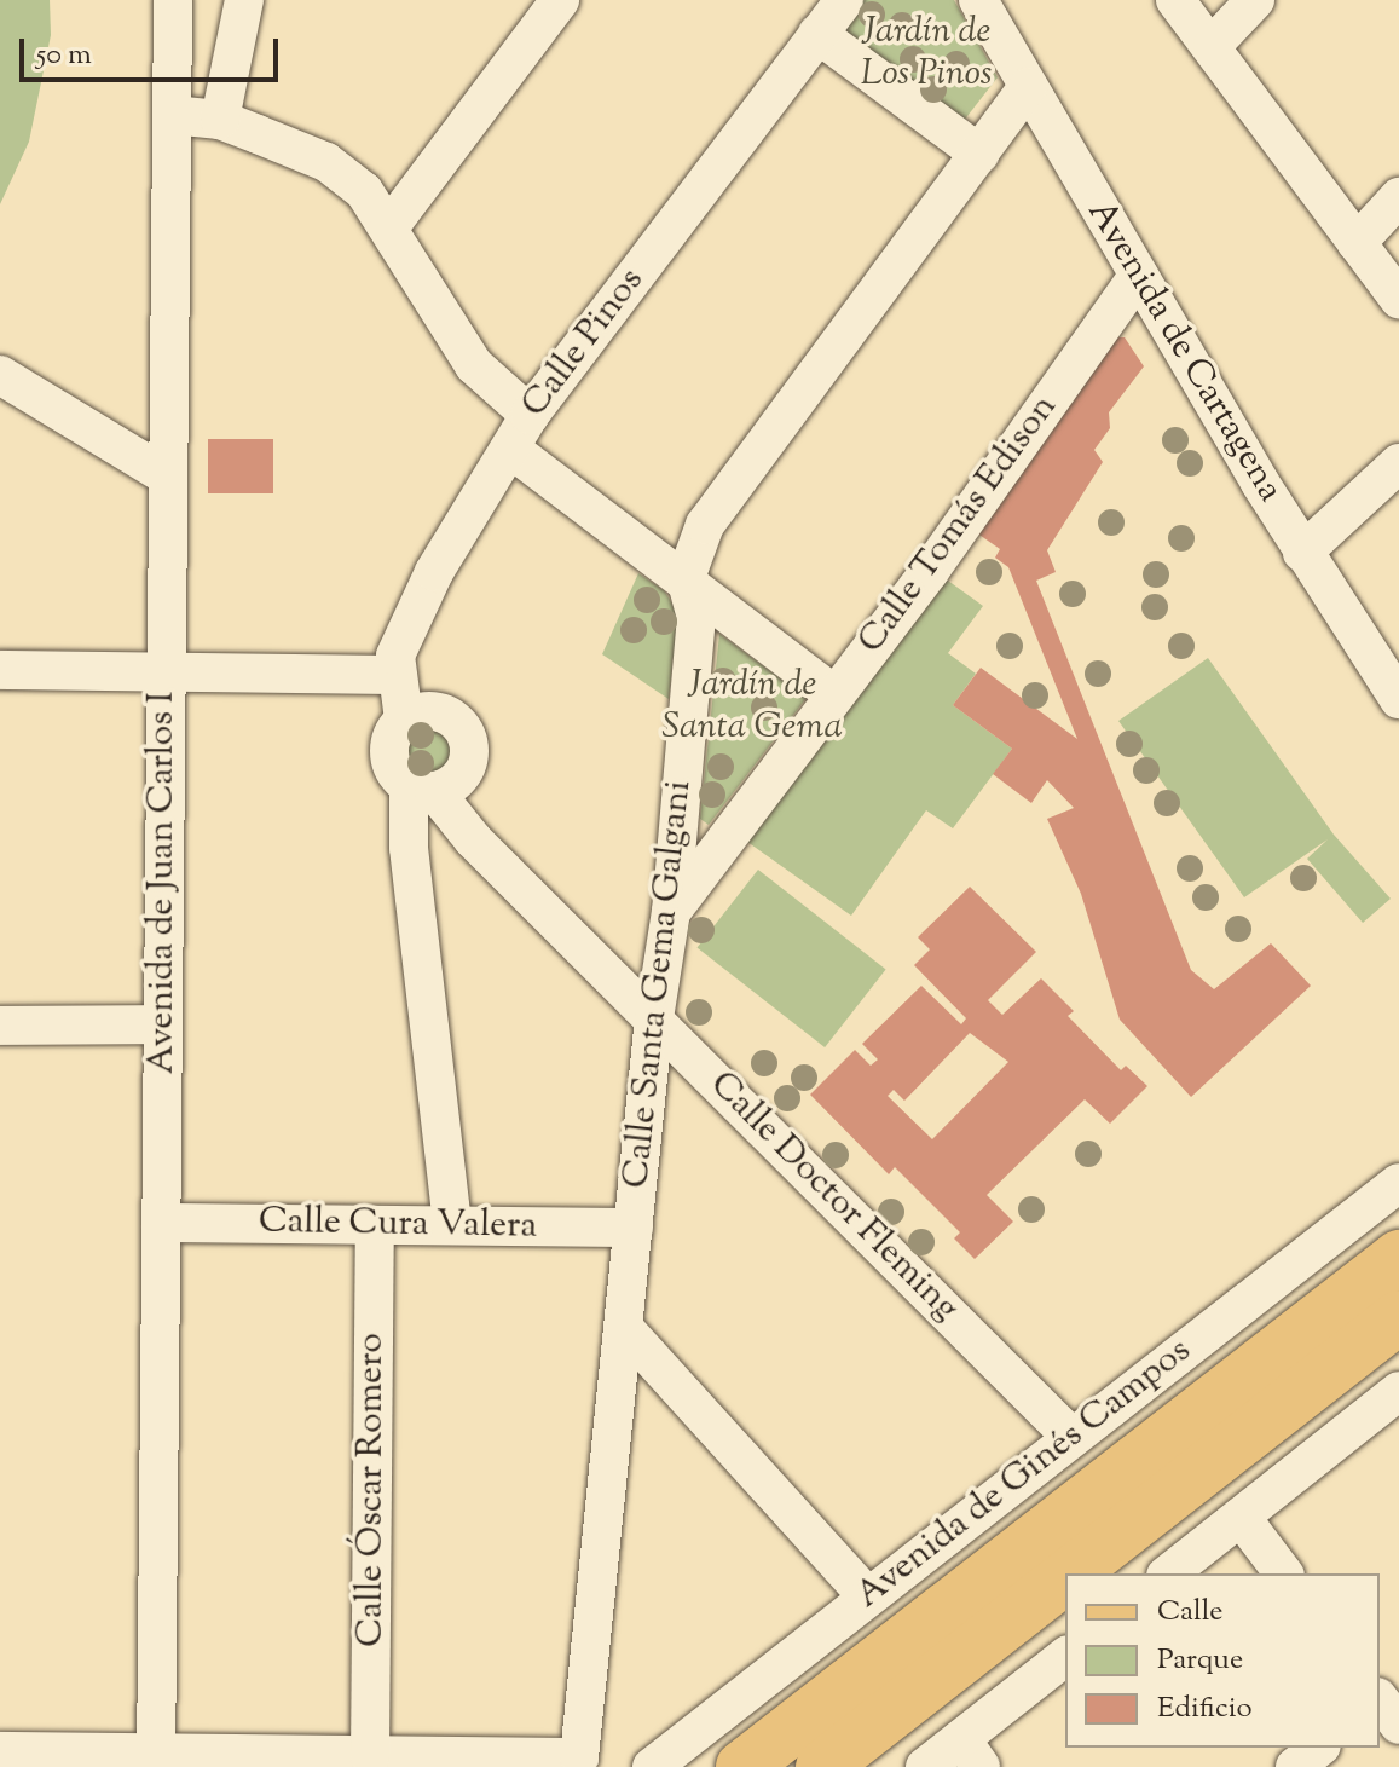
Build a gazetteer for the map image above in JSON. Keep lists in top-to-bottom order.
{
  "streets": {
    "main road": ["Avenida de Ginés Campos"],
    "street": [
      "Calle Pinos",
      "Avenida de Cartagena",
      "Calle Tomás Edison",
      "Avenida de Juan Carlos I",
      "Calle Santa Gema Galgani",
      "Calle Doctor Fleming",
      "Calle Cura Valera",
      "Calle Óscar Romero"
    ]
  },
  "crossings": [
    ["Calle Pinos", "Calle Doctor Fleming"],
    ["Avenida de Cartagena", "Calle Tomás Edison"],
    ["Calle Tomás Edison", "Calle Santa Gema Galgani"],
    ["Avenida de Juan Carlos I", "Calle Cura Valera"],
    ["Calle Santa Gema Galgani", "Calle Doctor Fleming"],
    ["Calle Santa Gema Galgani", "Calle Cura Valera"],
    ["Calle Doctor Fleming", "Avenida de Ginés Campos"],
    ["Calle Cura Valera", "Calle Óscar Romero"]
  ],
  "parks": ["Jardín de Los Pinos", "Jardín de Santa Gema"],
  "legend": ["Calle", "Parque", "Edificio"],
  "scale_bar": "50 m"
}
